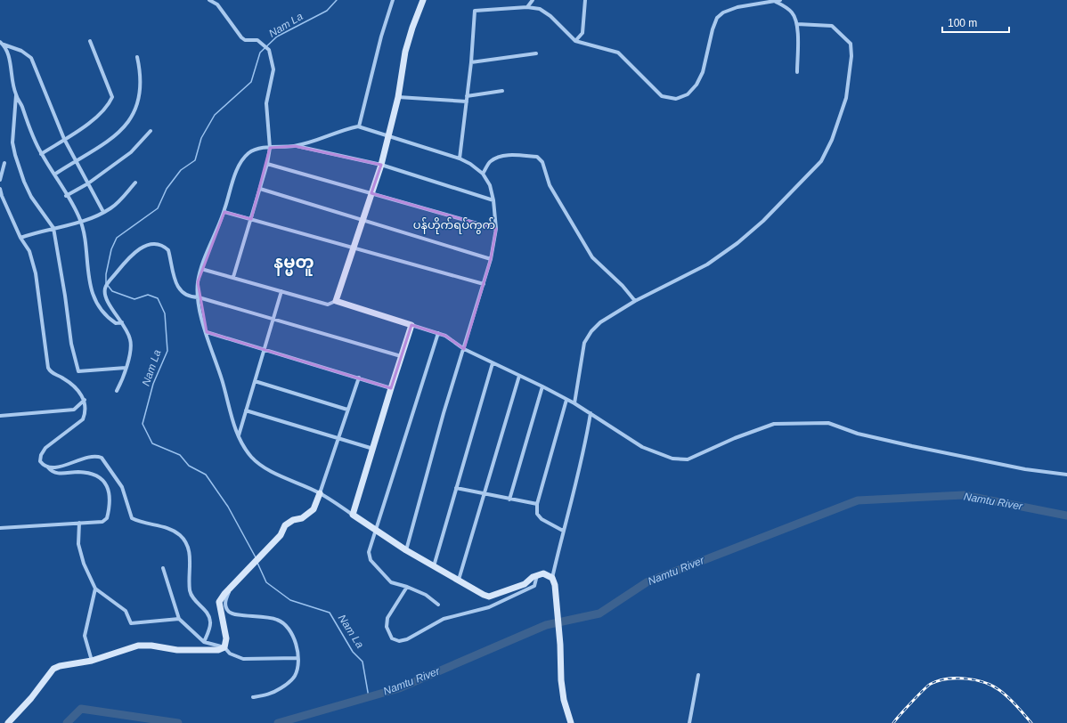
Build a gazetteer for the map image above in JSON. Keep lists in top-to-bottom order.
{
  "districts": ["ပန်ဟိုက်ရပ်ကွက်", "နမ္မတူ"],
  "water": ["Nam La", "Namtu River"],
  "scale_bar": "100 m"
}
